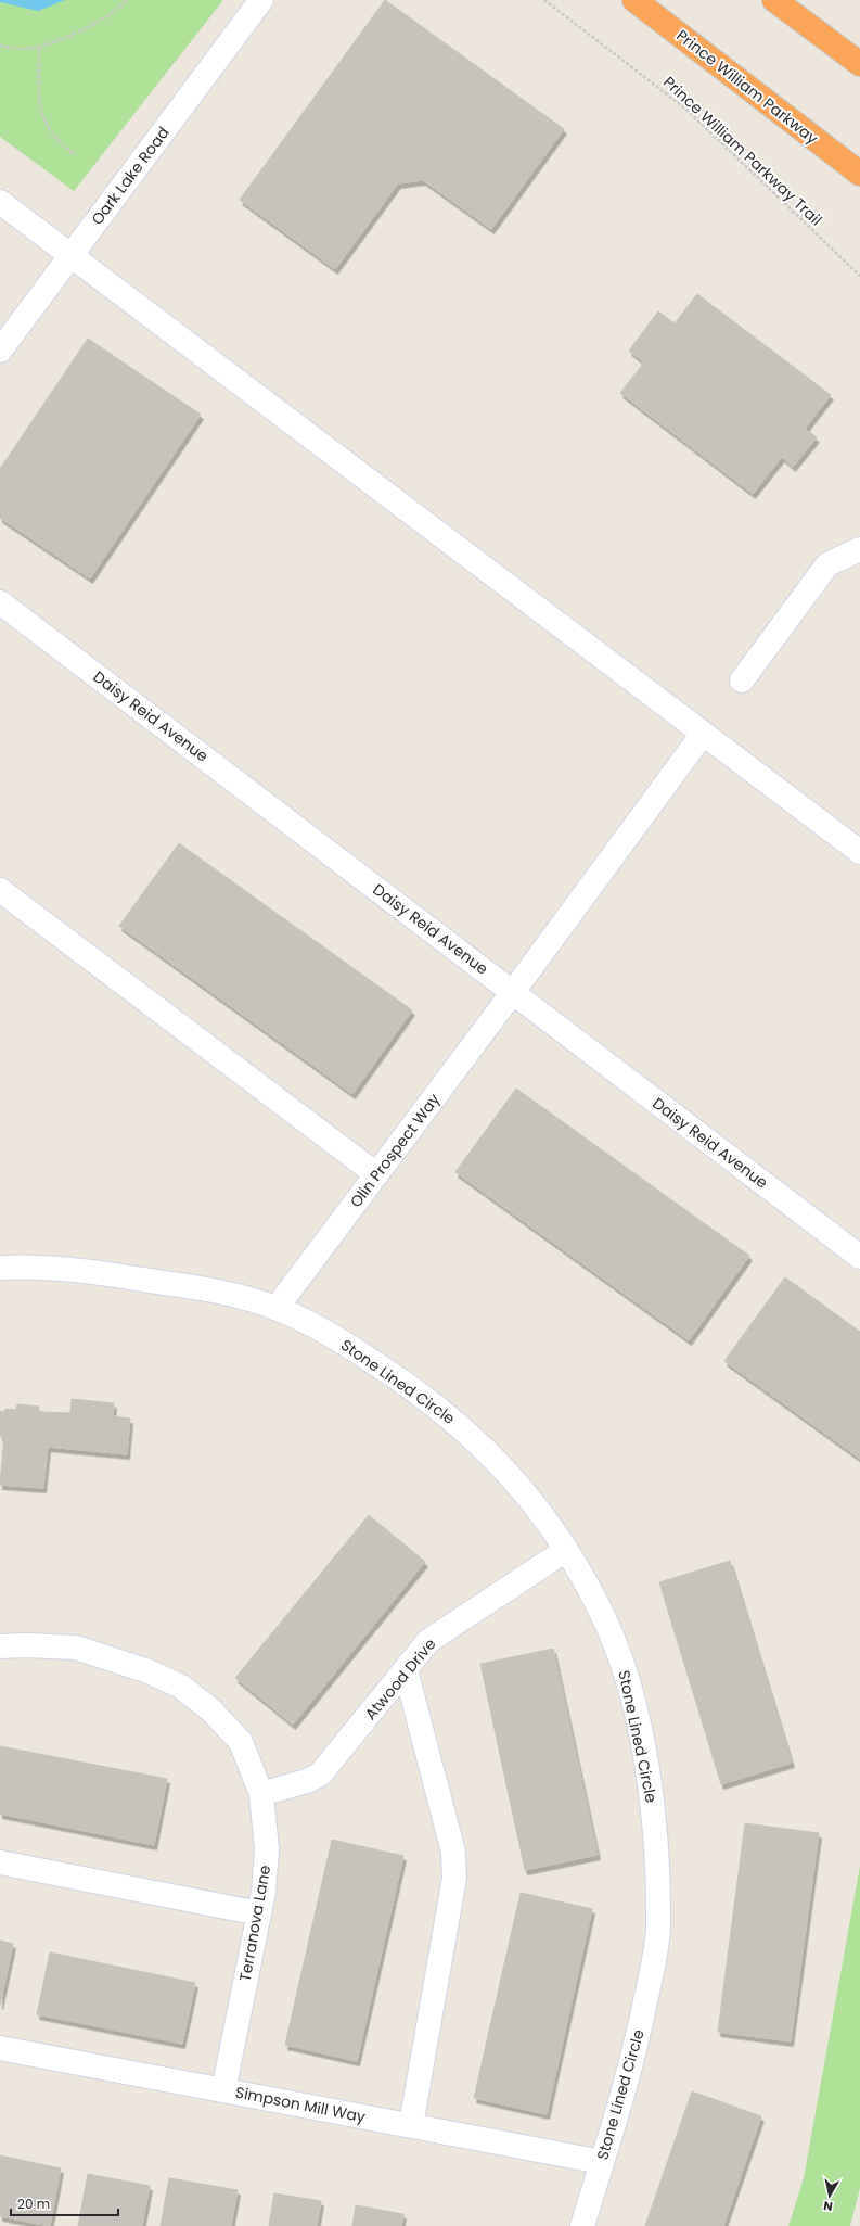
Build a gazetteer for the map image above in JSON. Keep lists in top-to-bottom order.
{
  "streets": {
    "highway": ["Prince William Parkway"],
    "street": [
      "Oark Lake Road",
      "Daisy Reid Avenue",
      "Olin Prospect Way",
      "Stone Lined Circle",
      "Atwood Drive",
      "Terranova Lane",
      "Simpson Mill Way"
    ],
    "path": ["Prince William Parkway Trail"]
  },
  "crossings": [
    ["Daisy Reid Avenue", "Olin Prospect Way"],
    ["Olin Prospect Way", "Stone Lined Circle"],
    ["Stone Lined Circle", "Atwood Drive"],
    ["Stone Lined Circle", "Simpson Mill Way"],
    ["Atwood Drive", "Terranova Lane"],
    ["Terranova Lane", "Simpson Mill Way"]
  ],
  "scale_bar": "20 m",
  "north": "bottom"
}
